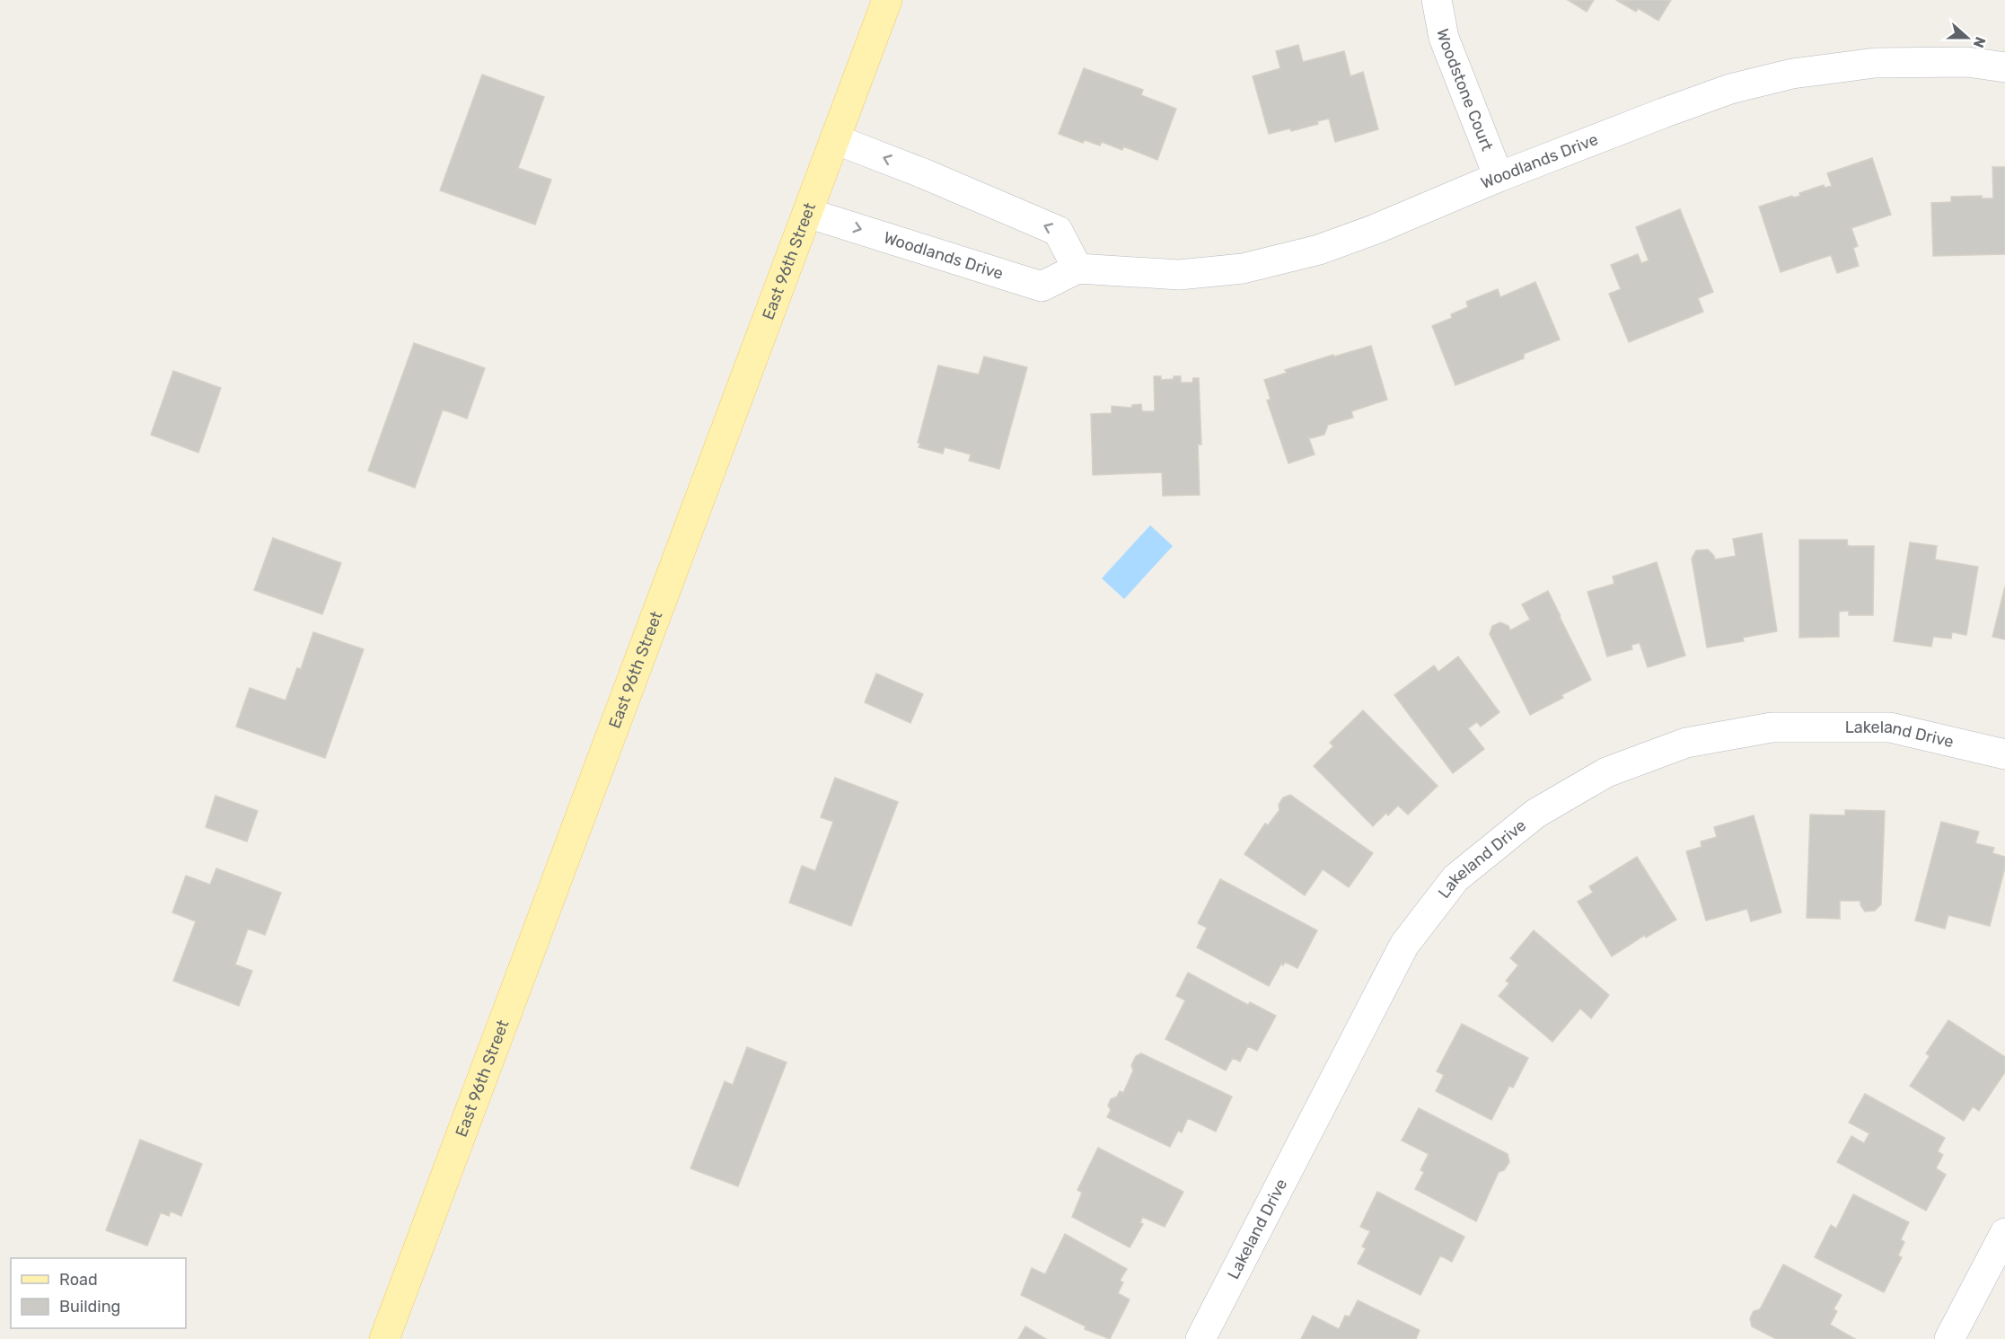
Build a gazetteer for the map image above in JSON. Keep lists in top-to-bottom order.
{
  "streets": {
    "main road": ["East 96th Street"],
    "street": ["Woodstone Court", "Woodlands Drive", "Lakeland Drive"]
  },
  "crossings": [
    ["Woodstone Court", "Woodlands Drive"],
    ["Woodlands Drive", "East 96th Street"]
  ],
  "legend": ["Road", "Building"],
  "north": "right"
}
